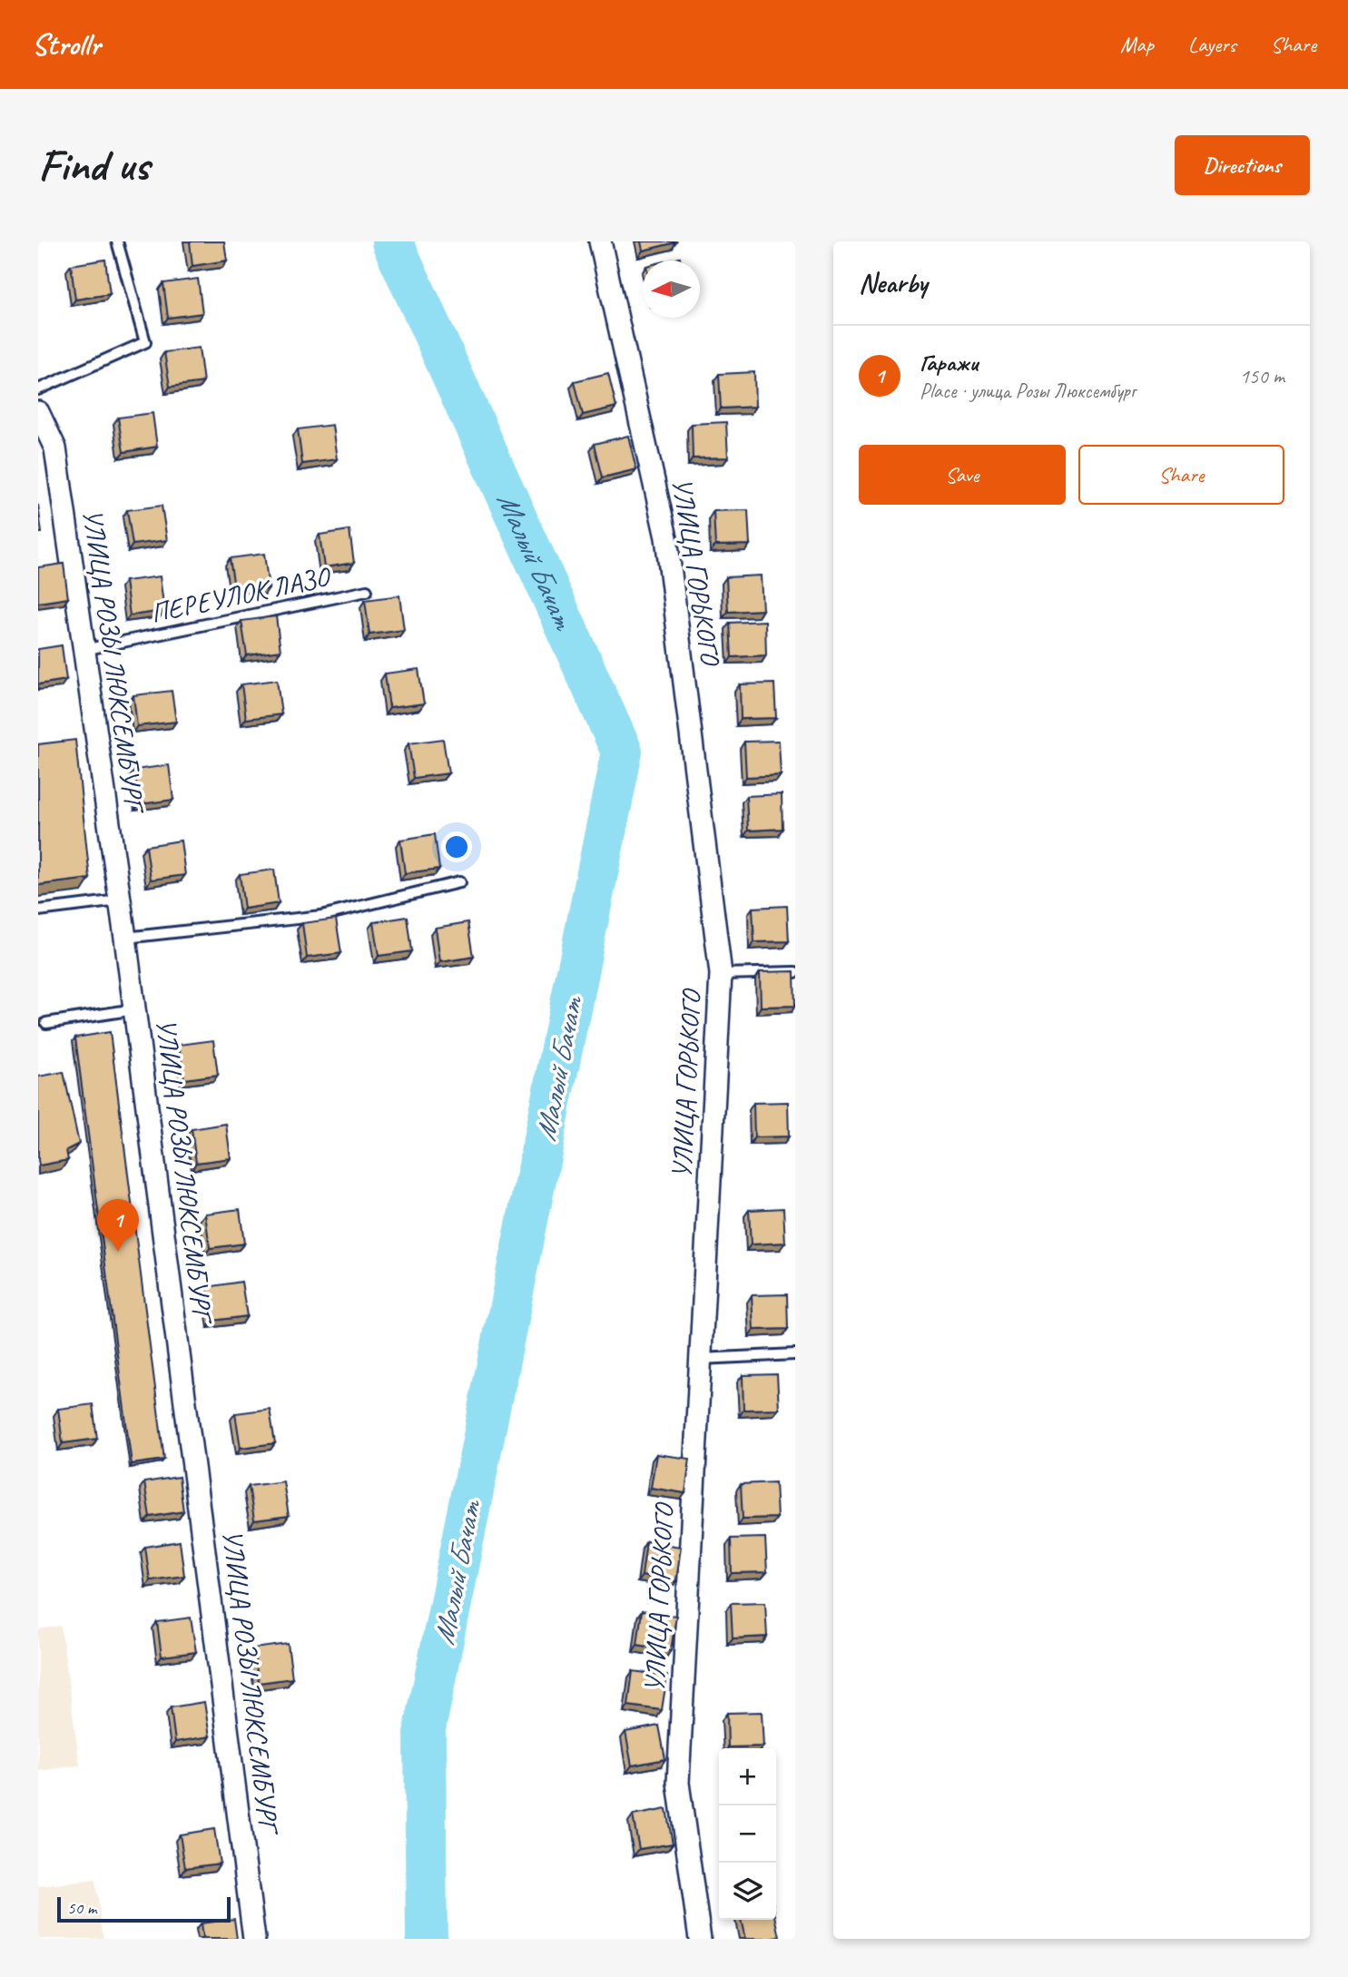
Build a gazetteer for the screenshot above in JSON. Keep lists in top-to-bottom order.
{
  "streets": {
    "street": ["УЛИЦА ГОРЬКОГО", "УЛИЦА РОЗЫ ЛЮКСЕМБУРГ"],
    "lane": ["ПЕРЕУЛОК ЛАЗО"]
  },
  "crossings": [
    ["ПЕРЕУЛОК ЛАЗО", "УЛИЦА РОЗЫ ЛЮКСЕМБУРГ"]
  ],
  "water": ["Малый Бачат"],
  "scale_bar": "50 m",
  "north": "left",
  "page": {
    "header": "Strollr",
    "nav": ["Map", "Layers", "Share"],
    "buttons": [
      "Directions",
      ["Save", "Share"]
    ],
    "title": "Find us",
    "heading": "Nearby",
    "list": [
      {
        "mark": "1",
        "name": "Гаражи",
        "note": "Place · улица Розы Люксембург",
        "value": "150 m"
      }
    ],
    "pins": "1",
    "map_buttons": ["+", "−"],
    "scale": "50 m"
  }
}
